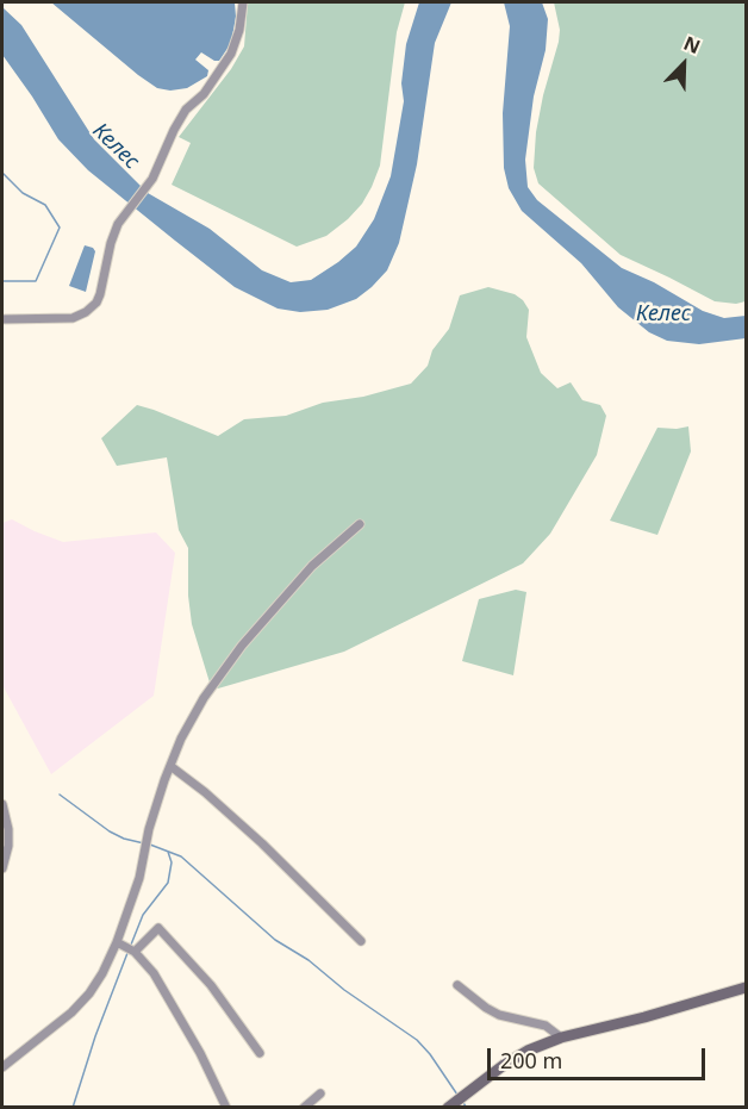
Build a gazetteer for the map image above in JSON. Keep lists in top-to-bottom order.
{
  "water": ["Келес"],
  "scale_bar": "200 m",
  "north": "top right"
}
